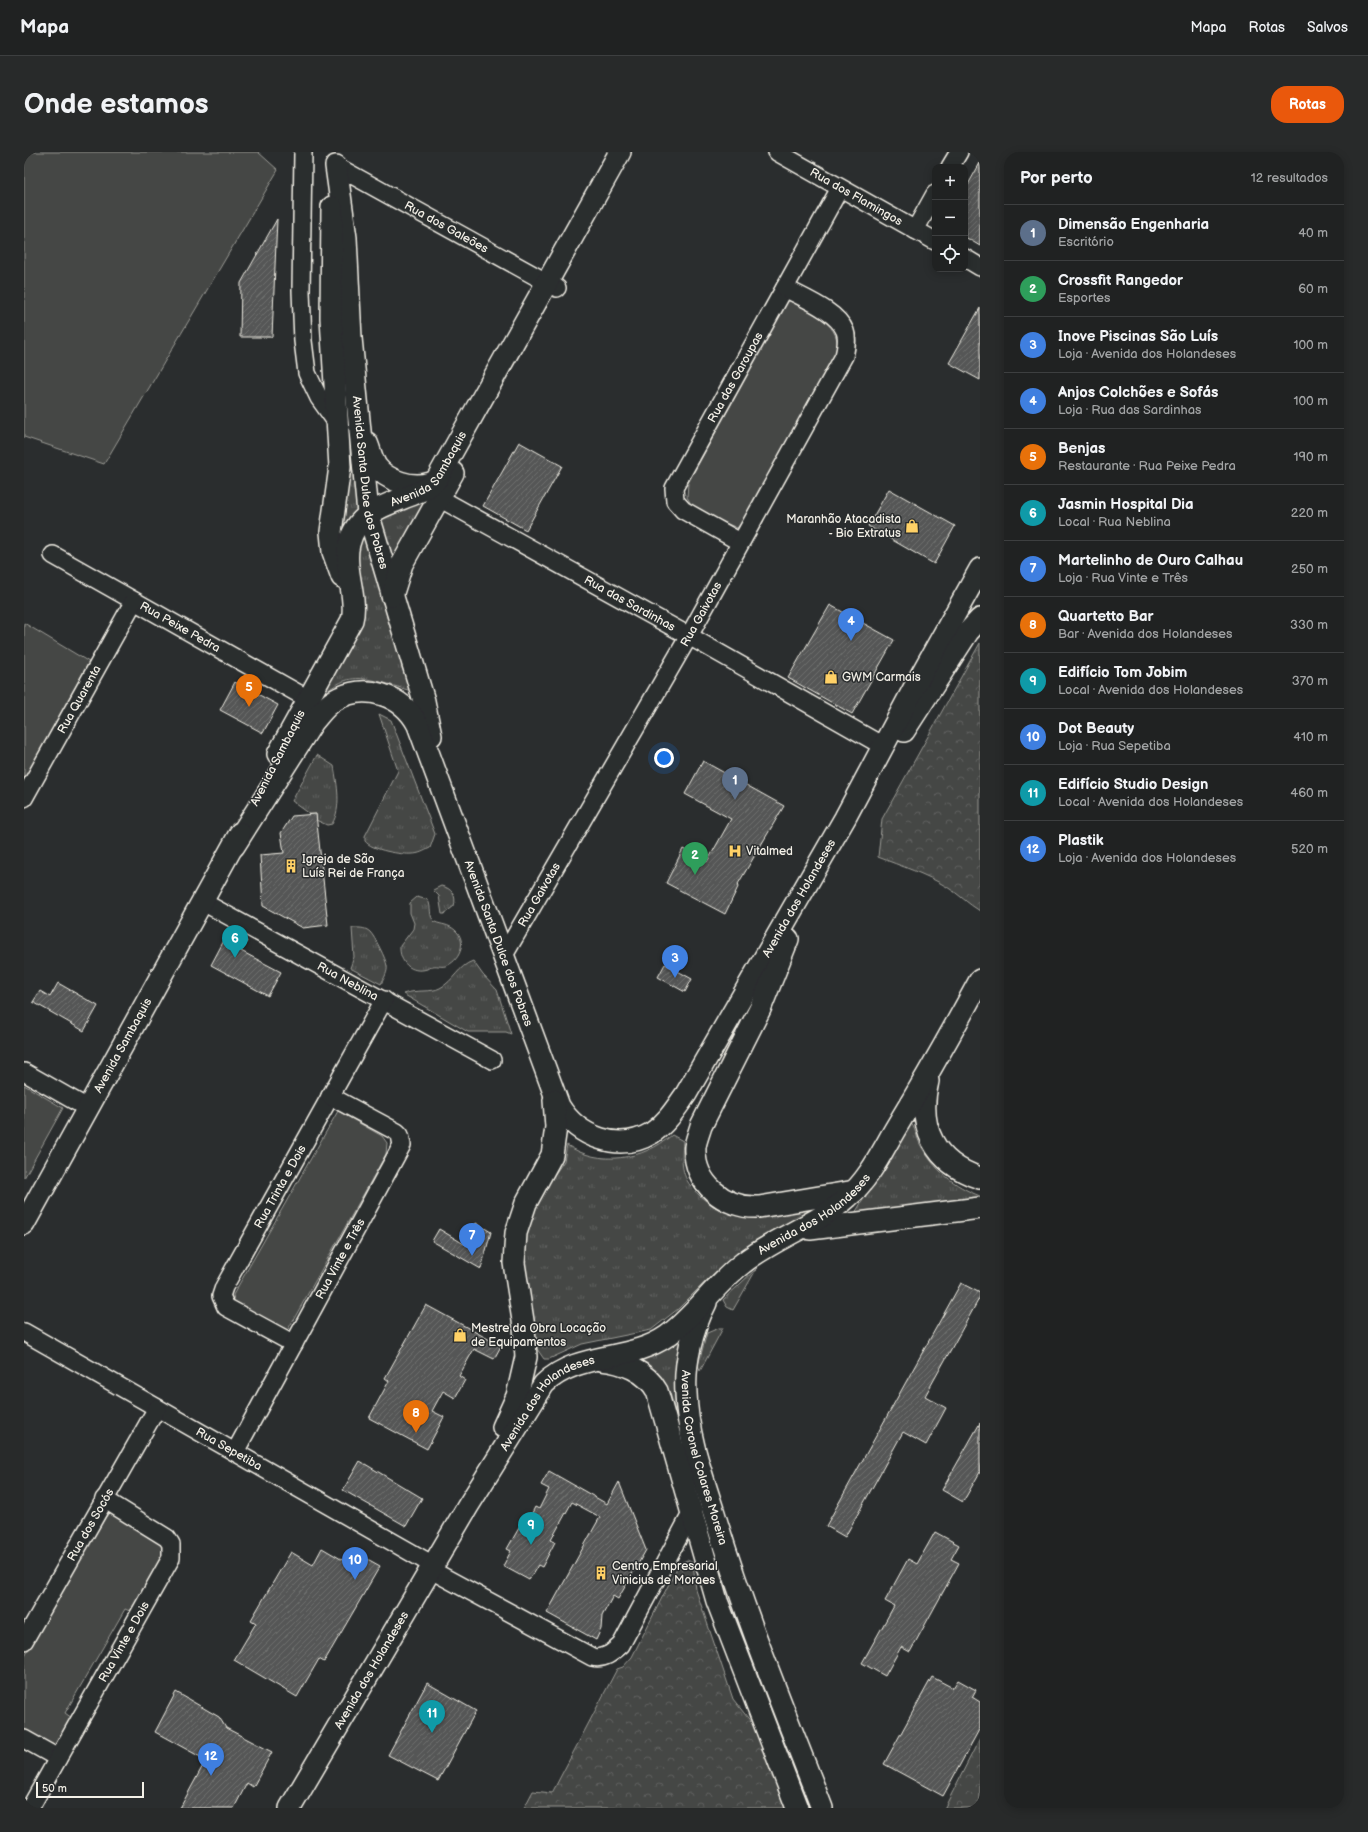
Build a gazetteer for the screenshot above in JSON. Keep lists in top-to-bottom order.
{
  "streets": {
    "main road": [
      "Avenida Sambaquis",
      "Avenida Santa Dulce dos Pobres",
      "Avenida dos Holandeses",
      "Avenida Coronel Colares Moreira"
    ],
    "street": [
      "Rua dos Flamingos",
      "Rua dos Galeões",
      "Rua das Garoupas",
      "Rua das Sardinhas",
      "Rua Gaivotas",
      "Rua Peixe Pedra",
      "Rua Quarenta",
      "Rua Neblina",
      "Rua Trinta e Dois",
      "Rua Vinte e Três",
      "Rua Sepetiba",
      "Rua dos Socós",
      "Rua Vinte e Dois"
    ]
  },
  "crossings": [
    ["Rua dos Flamingos", "Rua das Garoupas"],
    ["Rua dos Galeões", "Avenida Sambaquis"],
    ["Rua dos Galeões", "Avenida Santa Dulce dos Pobres"],
    ["Rua das Garoupas", "Rua Gaivotas"],
    ["Avenida Sambaquis", "Avenida Santa Dulce dos Pobres"],
    ["Avenida Sambaquis", "Rua das Sardinhas"],
    ["Avenida Sambaquis", "Rua Peixe Pedra"],
    ["Avenida Sambaquis", "Rua Neblina"],
    ["Avenida Santa Dulce dos Pobres", "Rua Gaivotas"],
    ["Avenida Santa Dulce dos Pobres", "Avenida dos Holandeses"],
    ["Rua das Sardinhas", "Rua Gaivotas"],
    ["Rua das Sardinhas", "Avenida dos Holandeses"],
    ["Rua Peixe Pedra", "Rua Quarenta"],
    ["Avenida dos Holandeses", "Rua Sepetiba"],
    ["Avenida dos Holandeses", "Avenida Coronel Colares Moreira"],
    ["Rua Neblina", "Rua Trinta e Dois"],
    ["Rua Trinta e Dois", "Rua Vinte e Três"],
    ["Rua Vinte e Três", "Rua Sepetiba"],
    ["Rua Sepetiba", "Avenida Coronel Colares Moreira"],
    ["Rua Sepetiba", "Rua dos Socós"],
    ["Rua dos Socós", "Rua Vinte e Dois"]
  ],
  "places": {
    "shop": ["Maranhão Atacadista - Bio Extratus", "GWM Carmais", "Mestre da Obra Locação de Equipamentos"],
    "hospital": ["Vitalmed"],
    "building": ["Igreja de São Luís Rei de França", "Centro Empresarial Vinicius de Moraes"]
  },
  "scale_bar": "50 m",
  "page": {
    "header": "Mapa",
    "nav": ["Mapa", "Rotas", "Salvos"],
    "buttons": "Rotas",
    "title": "Onde estamos",
    "heading": ["Por perto", "12 resultados"],
    "map_buttons": ["+", "−"],
    "list": [
      {
        "mark": "1",
        "name": "Dimensão Engenharia",
        "note": "Escritório",
        "value": "40 m"
      },
      {
        "mark": "2",
        "name": "Crossfit Rangedor",
        "note": "Esportes",
        "value": "60 m"
      },
      {
        "mark": "3",
        "name": "Inove Piscinas São Luís",
        "note": "Loja · Avenida dos Holandeses",
        "value": "100 m"
      },
      {
        "mark": "4",
        "name": "Anjos Colchões e Sofás",
        "note": "Loja · Rua das Sardinhas",
        "value": "100 m"
      },
      {
        "mark": "5",
        "name": "Benjas",
        "note": "Restaurante · Rua Peixe Pedra",
        "value": "190 m"
      },
      {
        "mark": "6",
        "name": "Jasmin Hospital Dia",
        "note": "Local · Rua Neblina",
        "value": "220 m"
      },
      {
        "mark": "7",
        "name": "Martelinho de Ouro Calhau",
        "note": "Loja · Rua Vinte e Três",
        "value": "250 m"
      },
      {
        "mark": "8",
        "name": "Quartetto Bar",
        "note": "Bar · Avenida dos Holandeses",
        "value": "330 m"
      },
      {
        "mark": "9",
        "name": "Edifício Tom Jobim",
        "note": "Local · Avenida dos Holandeses",
        "value": "370 m"
      },
      {
        "mark": "10",
        "name": "Dot Beauty",
        "note": "Loja · Rua Sepetiba",
        "value": "410 m"
      },
      {
        "mark": "11",
        "name": "Edifício Studio Design",
        "note": "Local · Avenida dos Holandeses",
        "value": "460 m"
      },
      {
        "mark": "12",
        "name": "Plastik",
        "note": "Loja · Avenida dos Holandeses",
        "value": "520 m"
      }
    ],
    "pins": [
      "4",
      "5",
      "1",
      "2",
      "6",
      "3",
      "7",
      "8",
      "9",
      "10",
      "11",
      "12"
    ],
    "scale": "50 m"
  }
}
